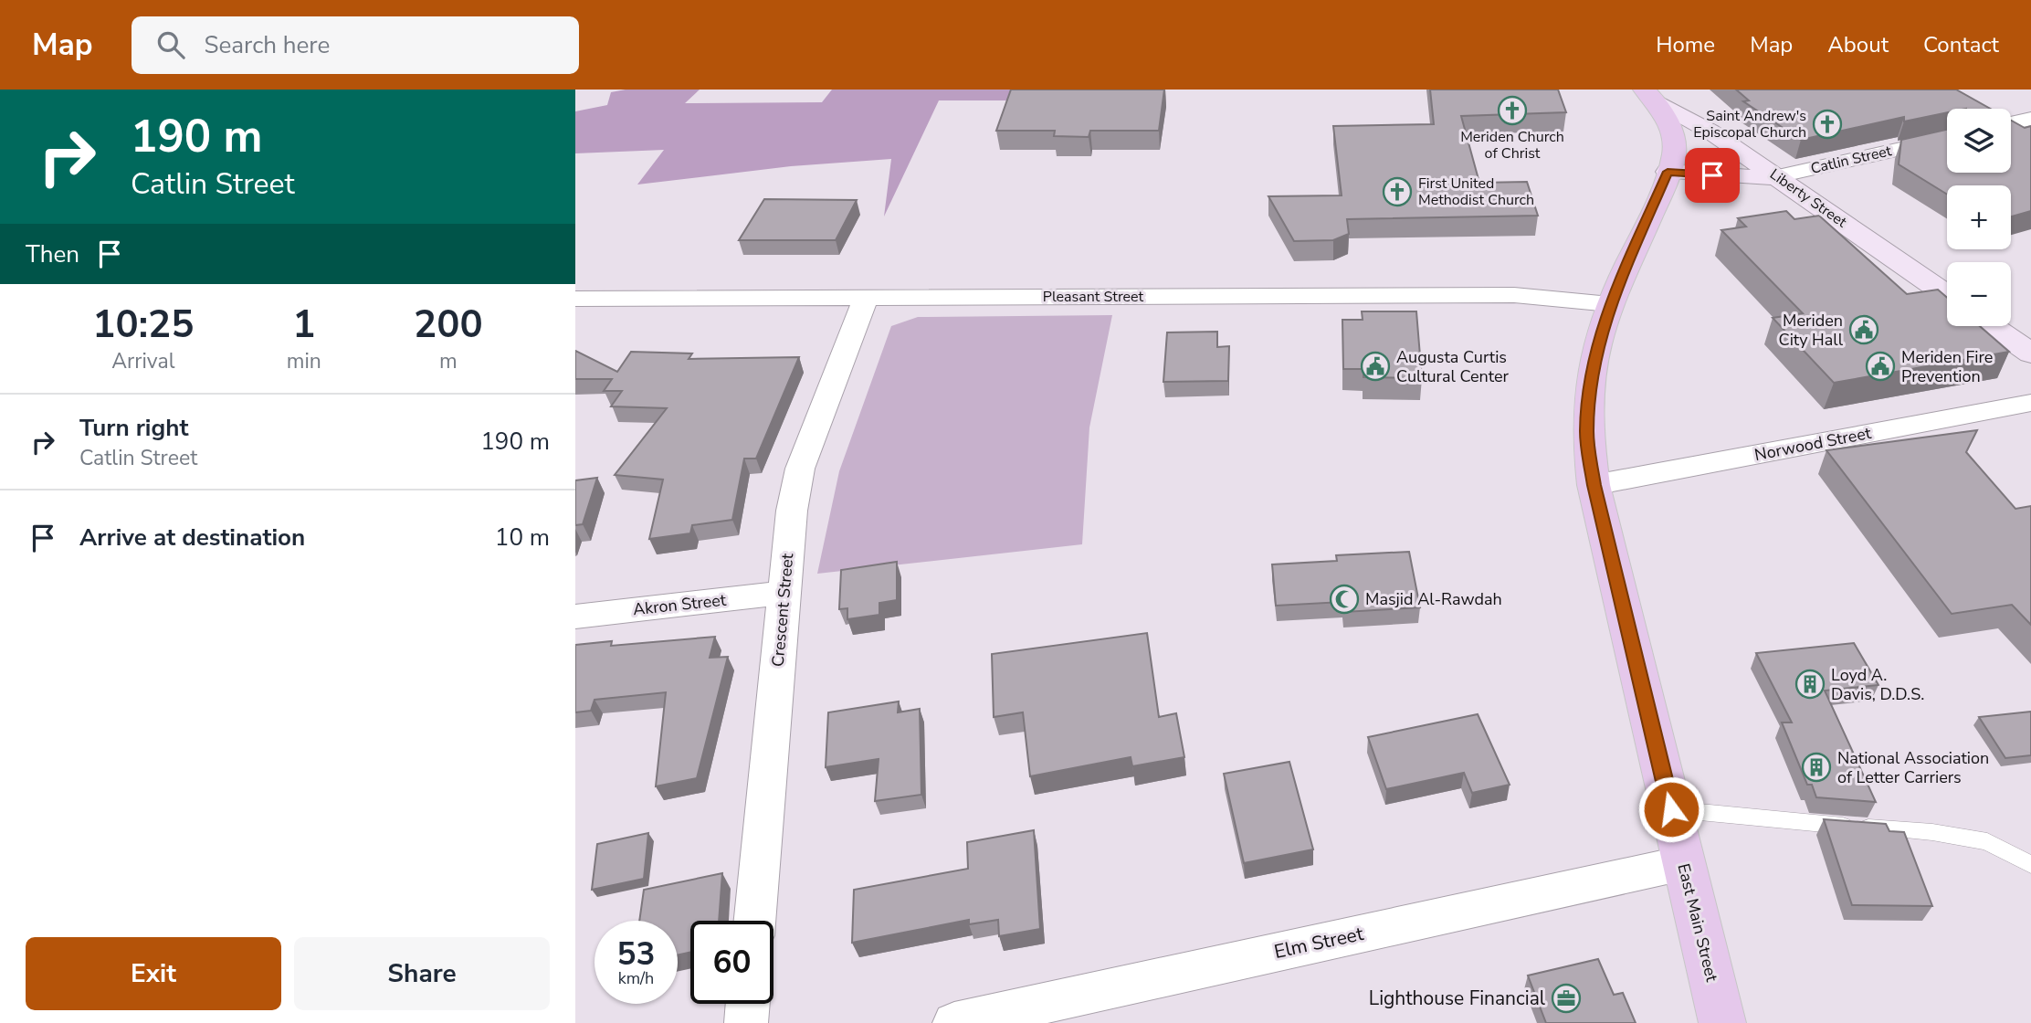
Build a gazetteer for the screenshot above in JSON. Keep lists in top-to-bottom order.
{
  "streets": {
    "main road": ["Catlin Street", "Liberty Street", "East Main Street"],
    "street": [
      "Pleasant Street",
      "Norwood Street",
      "Akron Street",
      "Crescent Street",
      "Elm Street"
    ]
  },
  "crossings": [
    ["Catlin Street", "Liberty Street"],
    ["Catlin Street", "East Main Street"],
    ["Liberty Street", "East Main Street"],
    ["Pleasant Street", "Crescent Street"],
    ["Pleasant Street", "East Main Street"],
    ["Norwood Street", "East Main Street"],
    ["Akron Street", "Crescent Street"],
    ["East Main Street", "Elm Street"]
  ],
  "places": {
    "church": ["Meriden Church of Christ", "Saint Andrew's Episcopal Church", "First United Methodist Church"],
    "public building": ["Meriden City Hall", "Augusta Curtis Cultural Center", "Meriden Fire Prevention"],
    "mosque": ["Masjid Al-Rawdah"],
    "building": ["Loyd A. Davis, D.D.S.", "National Association of Letter Carriers"],
    "office": ["Lighthouse Financial"]
  },
  "page": {
    "header": "Map",
    "search": "Search here",
    "nav": [
      "Home",
      "Map",
      "About",
      "Contact"
    ],
    "turn": ["190 m", "Catlin Street"],
    "map_buttons": ["+", "−"],
    "then": "Then",
    "eta": [
      "10:25",
      "Arrival",
      "1",
      "min",
      "200",
      "m"
    ],
    "list": [
      {
        "name": "Turn right",
        "note": "Catlin Street",
        "value": "190 m"
      },
      {
        "name": "Arrive at destination",
        "value": "10 m"
      }
    ],
    "speed": "53 km/h",
    "limit": "60",
    "buttons": ["Exit", "Share"]
  }
}
